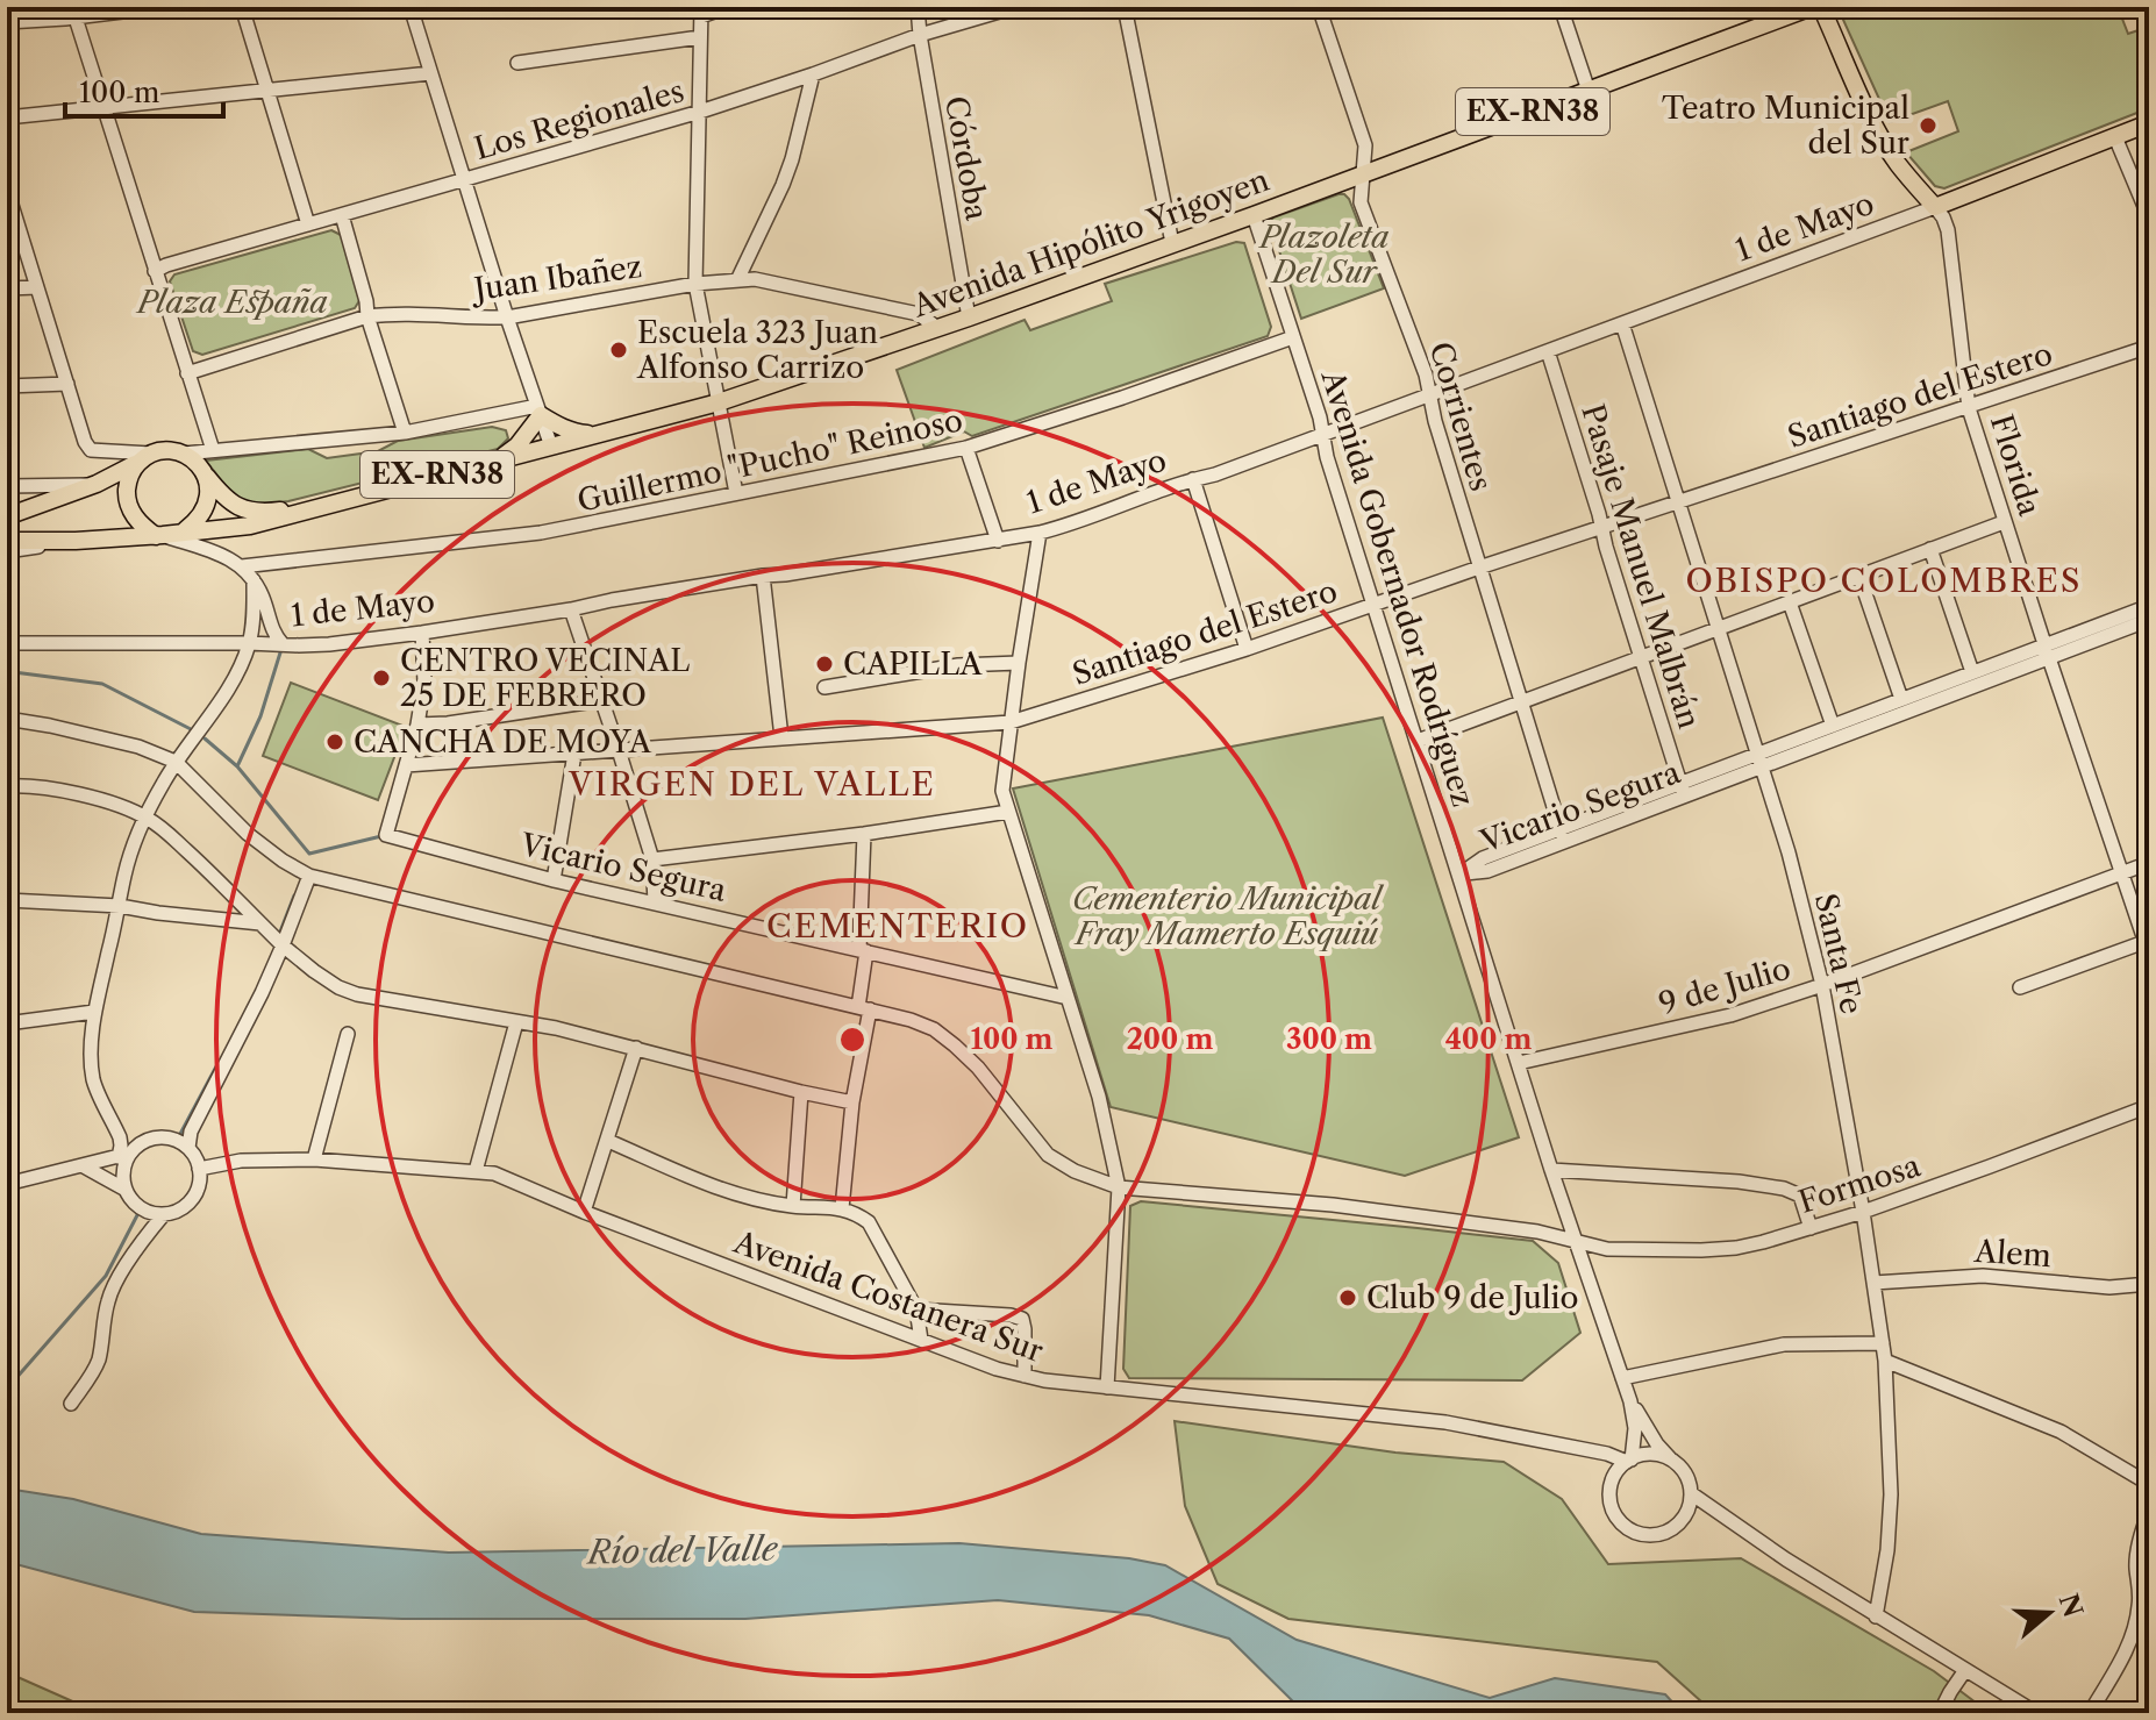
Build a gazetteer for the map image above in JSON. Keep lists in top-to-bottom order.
{
  "streets": {
    "main road": [
      "EX-RN38",
      "1 de Mayo",
      "Avenida Hipólito Yrigoyen",
      "Florida"
    ],
    "street": [
      "Los Regionales",
      "Córdoba",
      "Juan Ibañez",
      "Santiago del Estero",
      "Corrientes",
      "Guillermo \"Pucho\" Reinoso",
      "Pasaje Manuel Malbrán",
      "Avenida Gobernador Rodríguez",
      "Vicario Segura",
      "Santa Fe",
      "9 de Julio",
      "Formosa",
      "Alem",
      "Avenida Costanera Sur"
    ]
  },
  "crossings": [
    ["EX-RN38", "Avenida Hipólito Yrigoyen"],
    ["Los Regionales", "Córdoba"],
    ["Córdoba", "Avenida Hipólito Yrigoyen"],
    ["1 de Mayo", "Corrientes"],
    ["1 de Mayo", "Florida"],
    ["1 de Mayo", "Pasaje Manuel Malbrán"],
    ["1 de Mayo", "Avenida Gobernador Rodríguez"],
    ["1 de Mayo", "Santa Fe"],
    ["Avenida Hipólito Yrigoyen", "Juan Ibañez"],
    ["Avenida Hipólito Yrigoyen", "Corrientes"],
    ["Avenida Hipólito Yrigoyen", "Avenida Gobernador Rodríguez"],
    ["Santiago del Estero", "Corrientes"],
    ["Santiago del Estero", "Florida"],
    ["Santiago del Estero", "Pasaje Manuel Malbrán"],
    ["Santiago del Estero", "Avenida Gobernador Rodríguez"],
    ["Santiago del Estero", "Vicario Segura"],
    ["Santiago del Estero", "Santa Fe"],
    ["Corrientes", "Vicario Segura"],
    ["Guillermo \"Pucho\" Reinoso", "Avenida Gobernador Rodríguez"],
    ["Florida", "Vicario Segura"],
    ["Florida", "9 de Julio"],
    ["Pasaje Manuel Malbrán", "Vicario Segura"],
    ["Avenida Gobernador Rodríguez", "Vicario Segura"],
    ["Avenida Gobernador Rodríguez", "9 de Julio"],
    ["Avenida Gobernador Rodríguez", "Formosa"],
    ["Avenida Gobernador Rodríguez", "Avenida Costanera Sur"],
    ["Vicario Segura", "Santa Fe"],
    ["Santa Fe", "9 de Julio"],
    ["Santa Fe", "Formosa"],
    ["Santa Fe", "Alem"]
  ],
  "districts": ["OBISPO COLOMBRES", "VIRGEN DEL VALLE", "CEMENTERIO"],
  "water": ["Río del Valle"],
  "parks": ["Plazoleta Del Sur", "Plaza España", "Cementerio Municipal Fray Mamerto Esquiú"],
  "places": [
    "Teatro Municipal del Sur",
    "Escuela 323 Juan Alfonso Carrizo",
    "CAPILLA",
    "CENTRO VECINAL 25 DE FEBRERO",
    "CANCHA DE MOYA",
    "Club 9 de Julio"
  ],
  "scale_bar": "100 m",
  "north": "right",
  "rings": [
    "100 m",
    "200 m",
    "300 m",
    "400 m"
  ]
}
